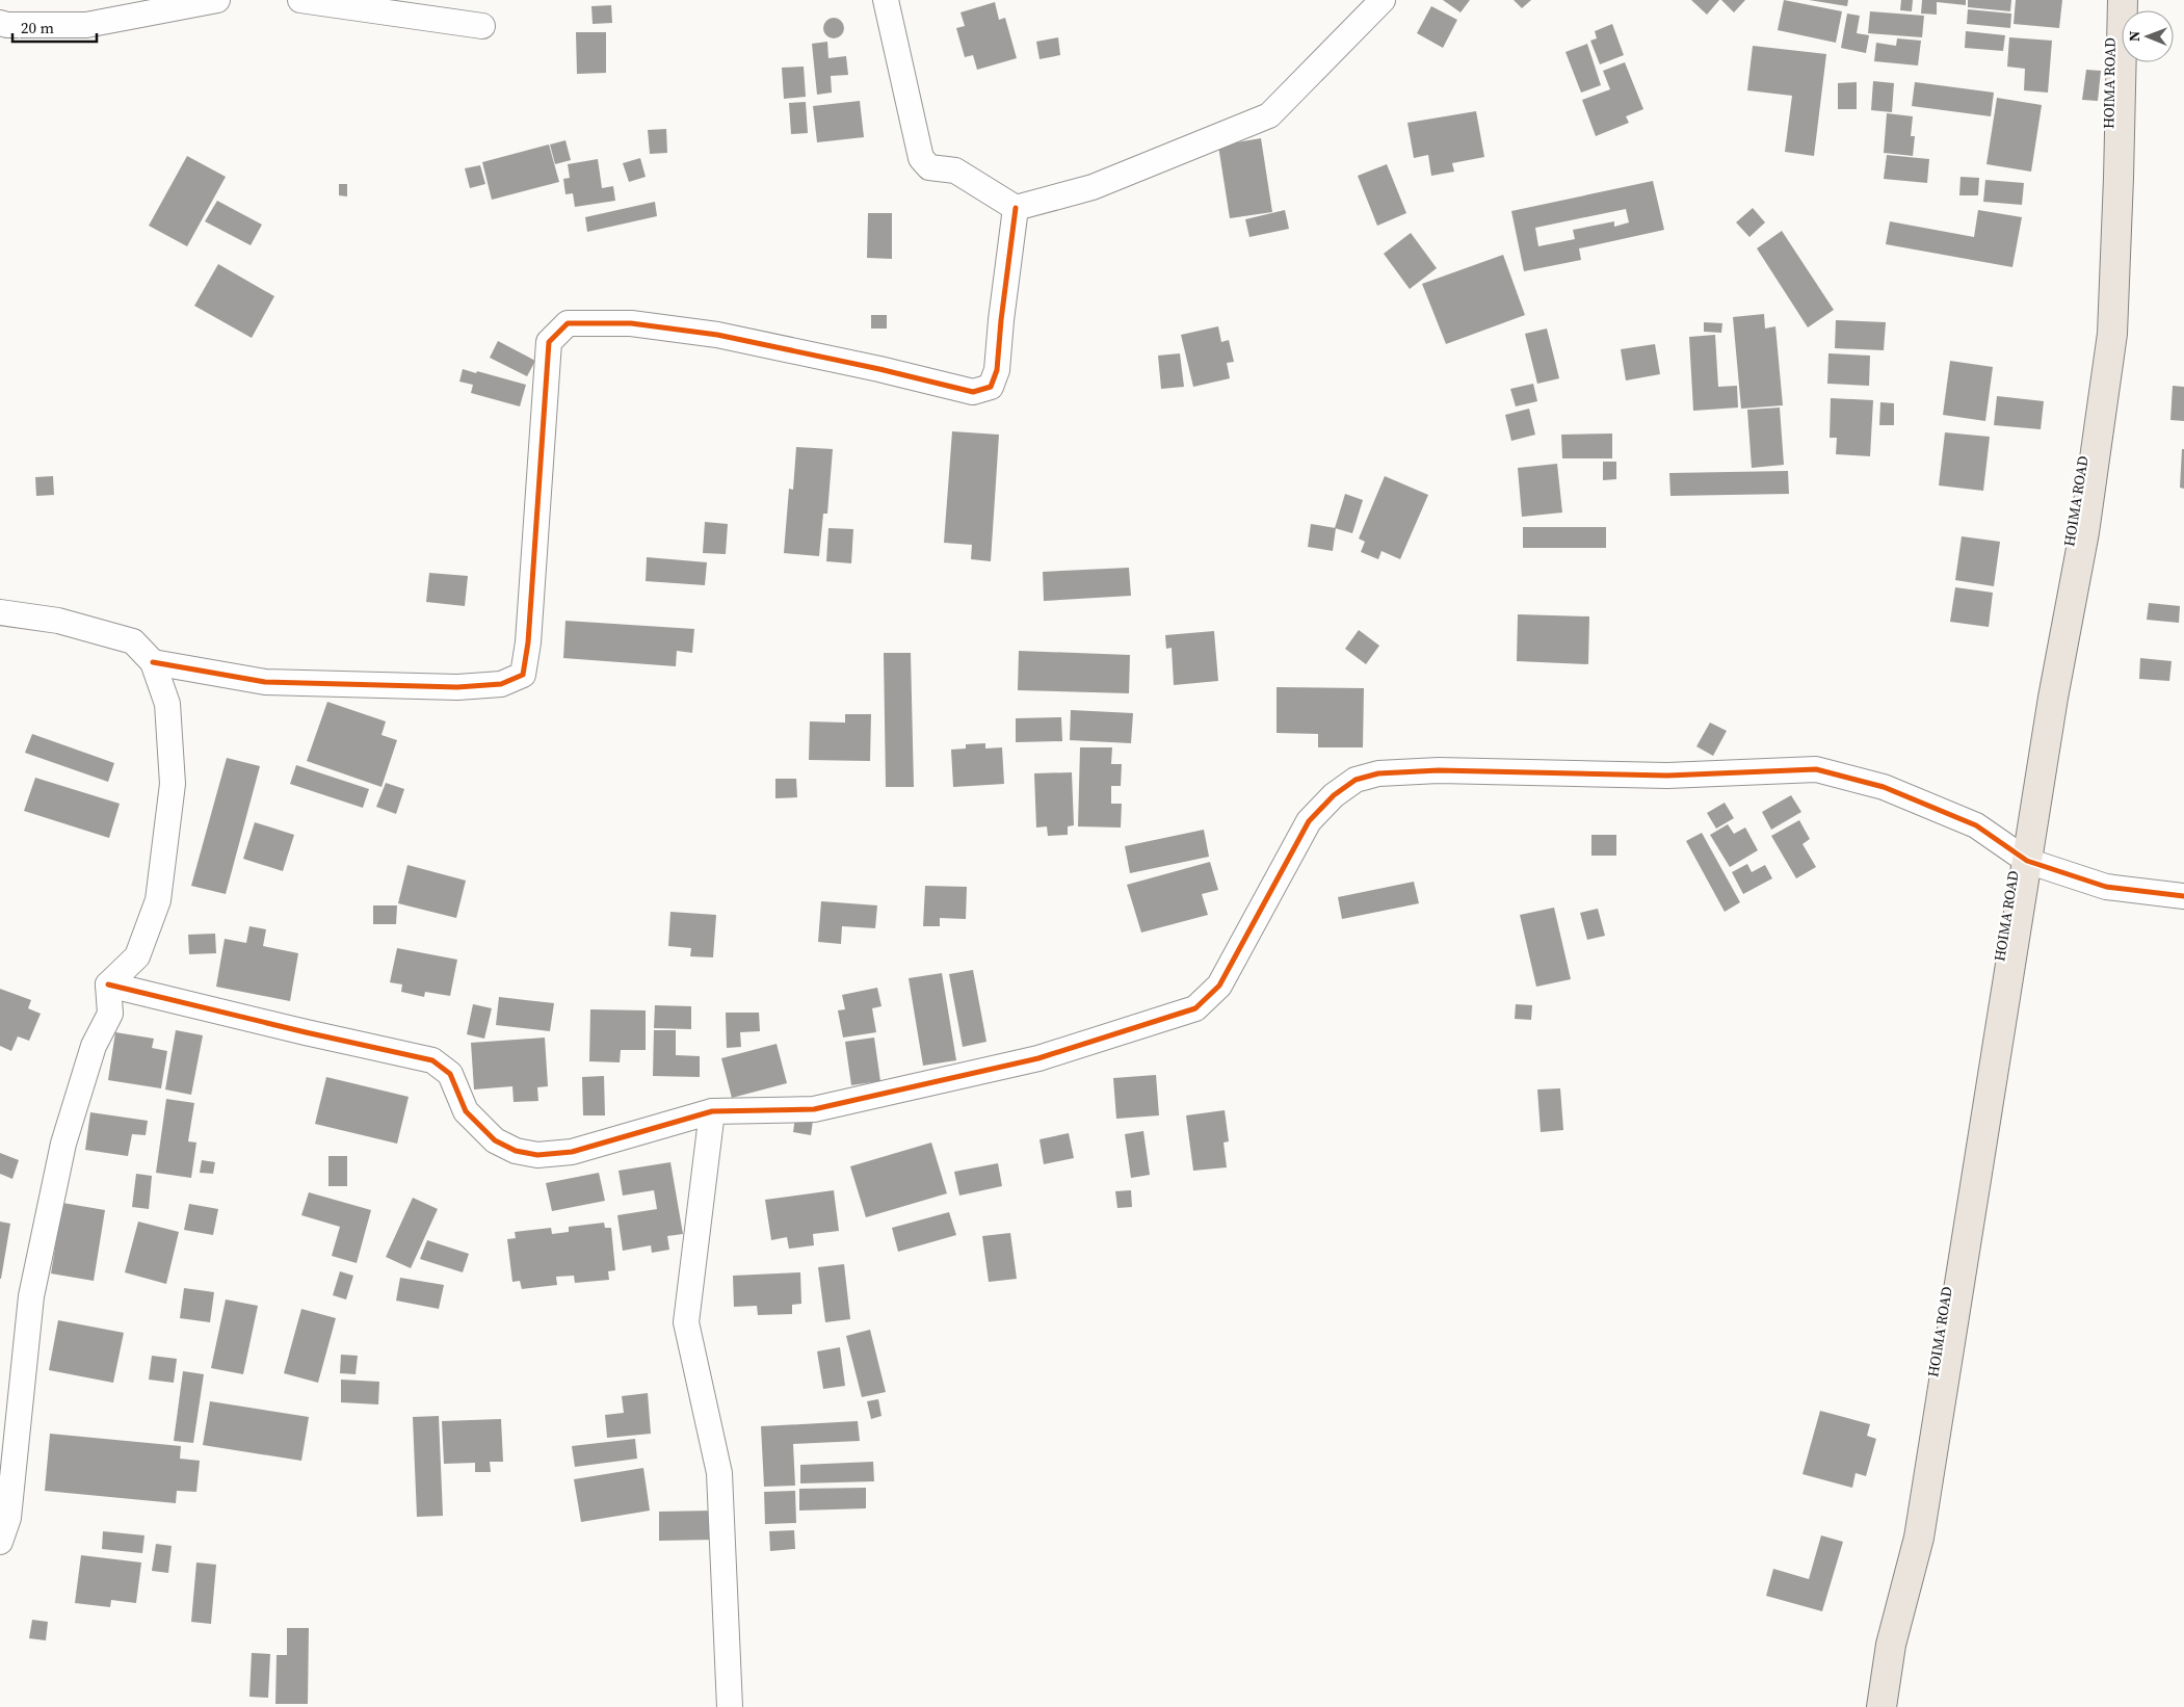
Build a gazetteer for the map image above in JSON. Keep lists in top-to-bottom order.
{
  "streets": {
    "main road": ["HOIMA ROAD"]
  },
  "scale_bar": "20 m",
  "north": "left"
}
